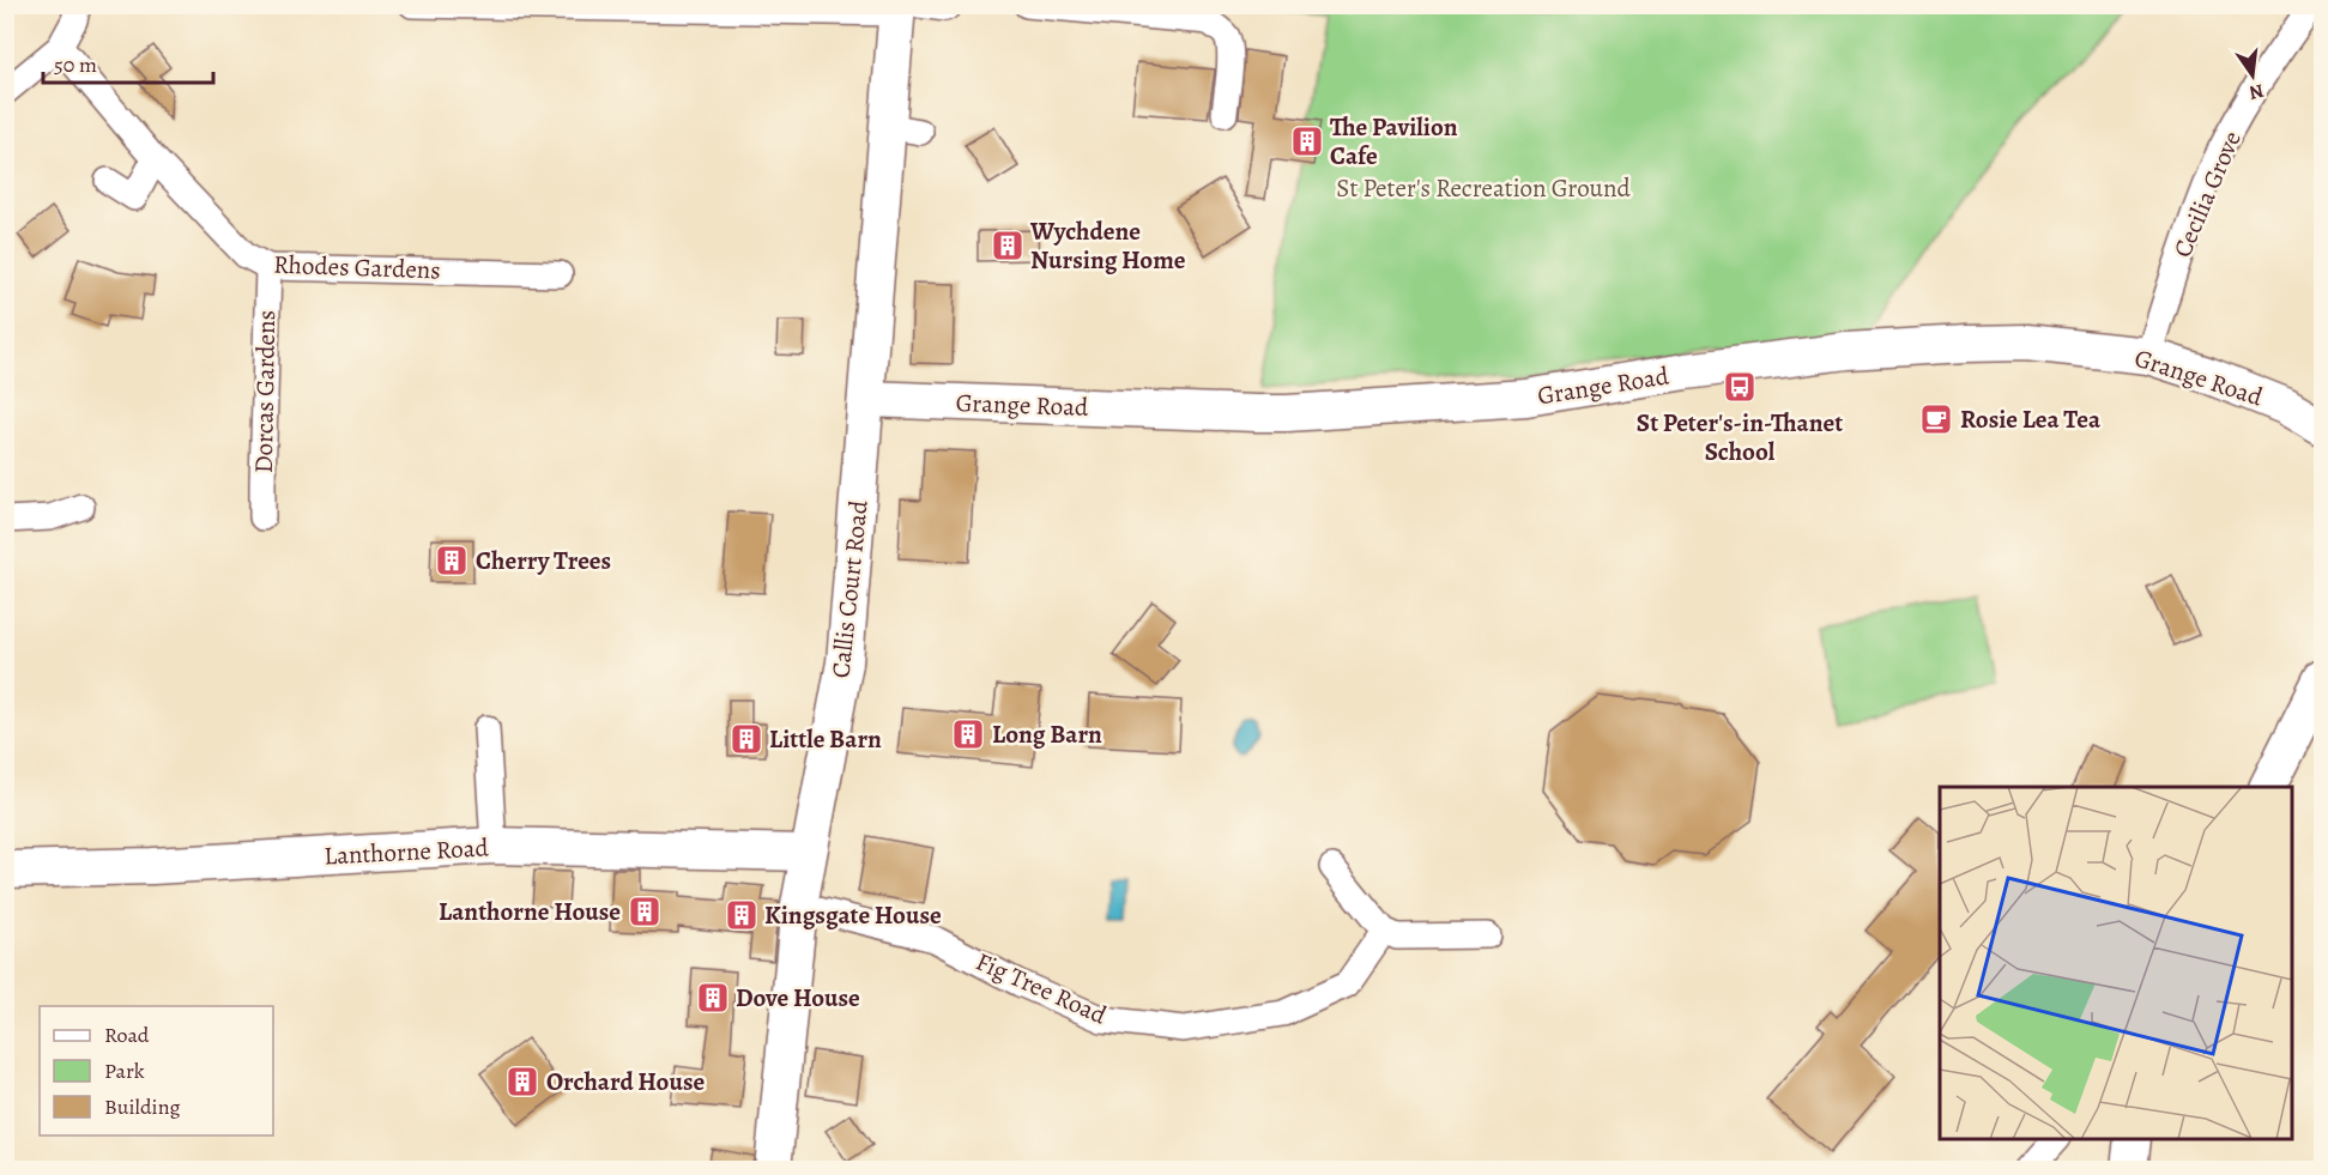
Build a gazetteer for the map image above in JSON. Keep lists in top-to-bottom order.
{
  "streets": {
    "street": [
      "Cecilia Grove",
      "Rhodes Gardens",
      "Grange Road",
      "Dorcas Gardens",
      "Callis Court Road",
      "Lanthorne Road",
      "Fig Tree Road"
    ]
  },
  "crossings": [
    ["Cecilia Grove", "Grange Road"],
    ["Rhodes Gardens", "Dorcas Gardens"],
    ["Grange Road", "Callis Court Road"],
    ["Callis Court Road", "Lanthorne Road"],
    ["Callis Court Road", "Fig Tree Road"]
  ],
  "parks": ["St Peter's Recreation Ground"],
  "places": {
    "building": [
      "The Pavilion Cafe",
      "Wychdene Nursing Home",
      "Cherry Trees",
      "Long Barn",
      "Little Barn",
      "Lanthorne House",
      "Kingsgate House",
      "Dove House",
      "Orchard House"
    ],
    "bus stop": ["St Peter's-in-Thanet School"],
    "cafe": ["Rosie Lea Tea"]
  },
  "legend": ["Road", "Park", "Building"],
  "scale_bar": "50 m",
  "north": "bottom"
}
